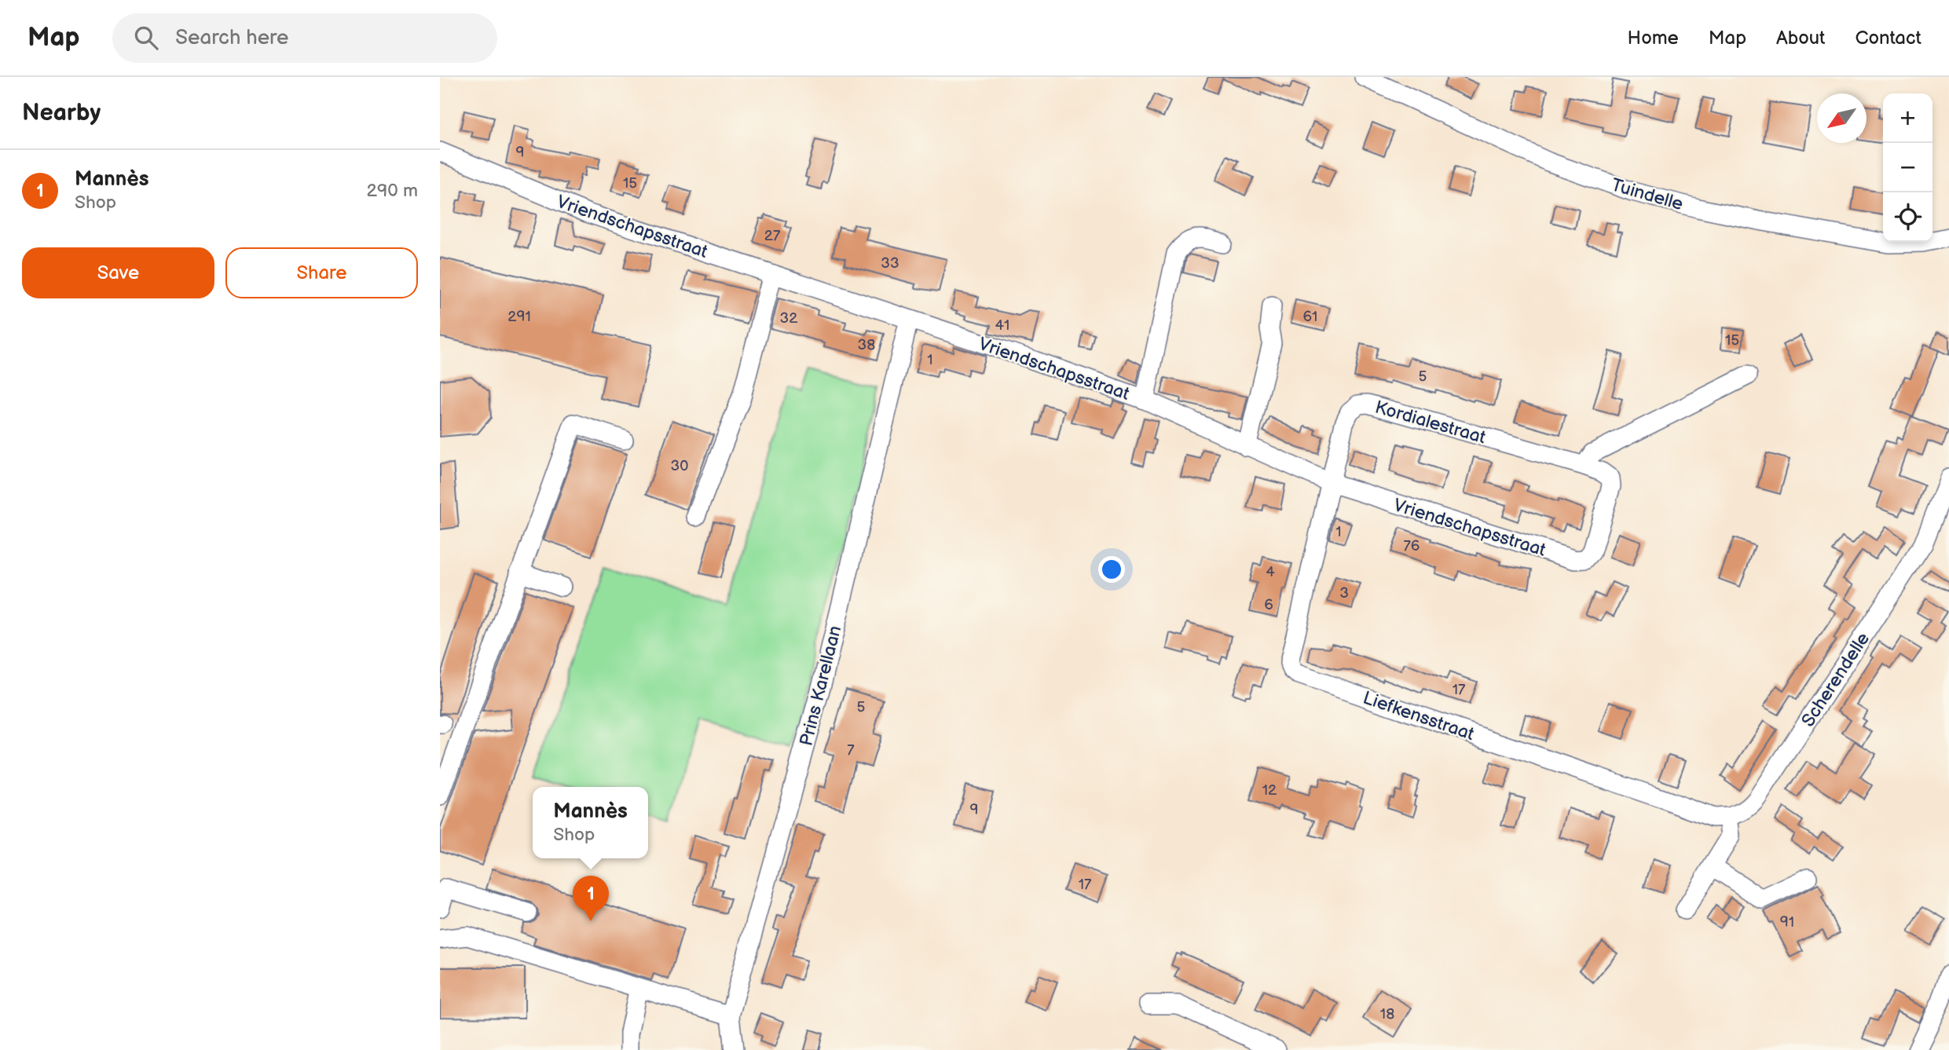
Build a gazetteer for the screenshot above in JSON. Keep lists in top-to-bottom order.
{
  "streets": {
    "street": [
      "Tuindelle",
      "Vriendschapsstraat",
      "Kordialestraat",
      "Scherendelle",
      "Prins Karellaan",
      "Liefkensstraat"
    ]
  },
  "crossings": [
    ["Vriendschapsstraat", "Kordialestraat"],
    ["Vriendschapsstraat", "Prins Karellaan"],
    ["Vriendschapsstraat", "Liefkensstraat"],
    ["Kordialestraat", "Liefkensstraat"],
    ["Scherendelle", "Liefkensstraat"]
  ],
  "house_numbers": [
    "9",
    "15",
    "27",
    "33",
    "291",
    "61",
    "32",
    "41",
    "15",
    "38",
    "1",
    "5",
    "30",
    "1",
    "76",
    "4",
    "3",
    "6",
    "17",
    "5",
    "7",
    "12",
    "9",
    "17",
    "91",
    "18"
  ],
  "north": "bottom left",
  "page": {
    "header": "Map",
    "search": "Search here",
    "nav": [
      "Home",
      "Map",
      "About",
      "Contact"
    ],
    "heading": "Nearby",
    "map_buttons": ["+", "−"],
    "list": [
      {
        "mark": "1",
        "name": "Mannès",
        "note": "Shop",
        "value": "290 m"
      }
    ],
    "buttons": ["Save", "Share"],
    "popup": ["Mannès", "Shop"],
    "pins": "1"
  }
}
